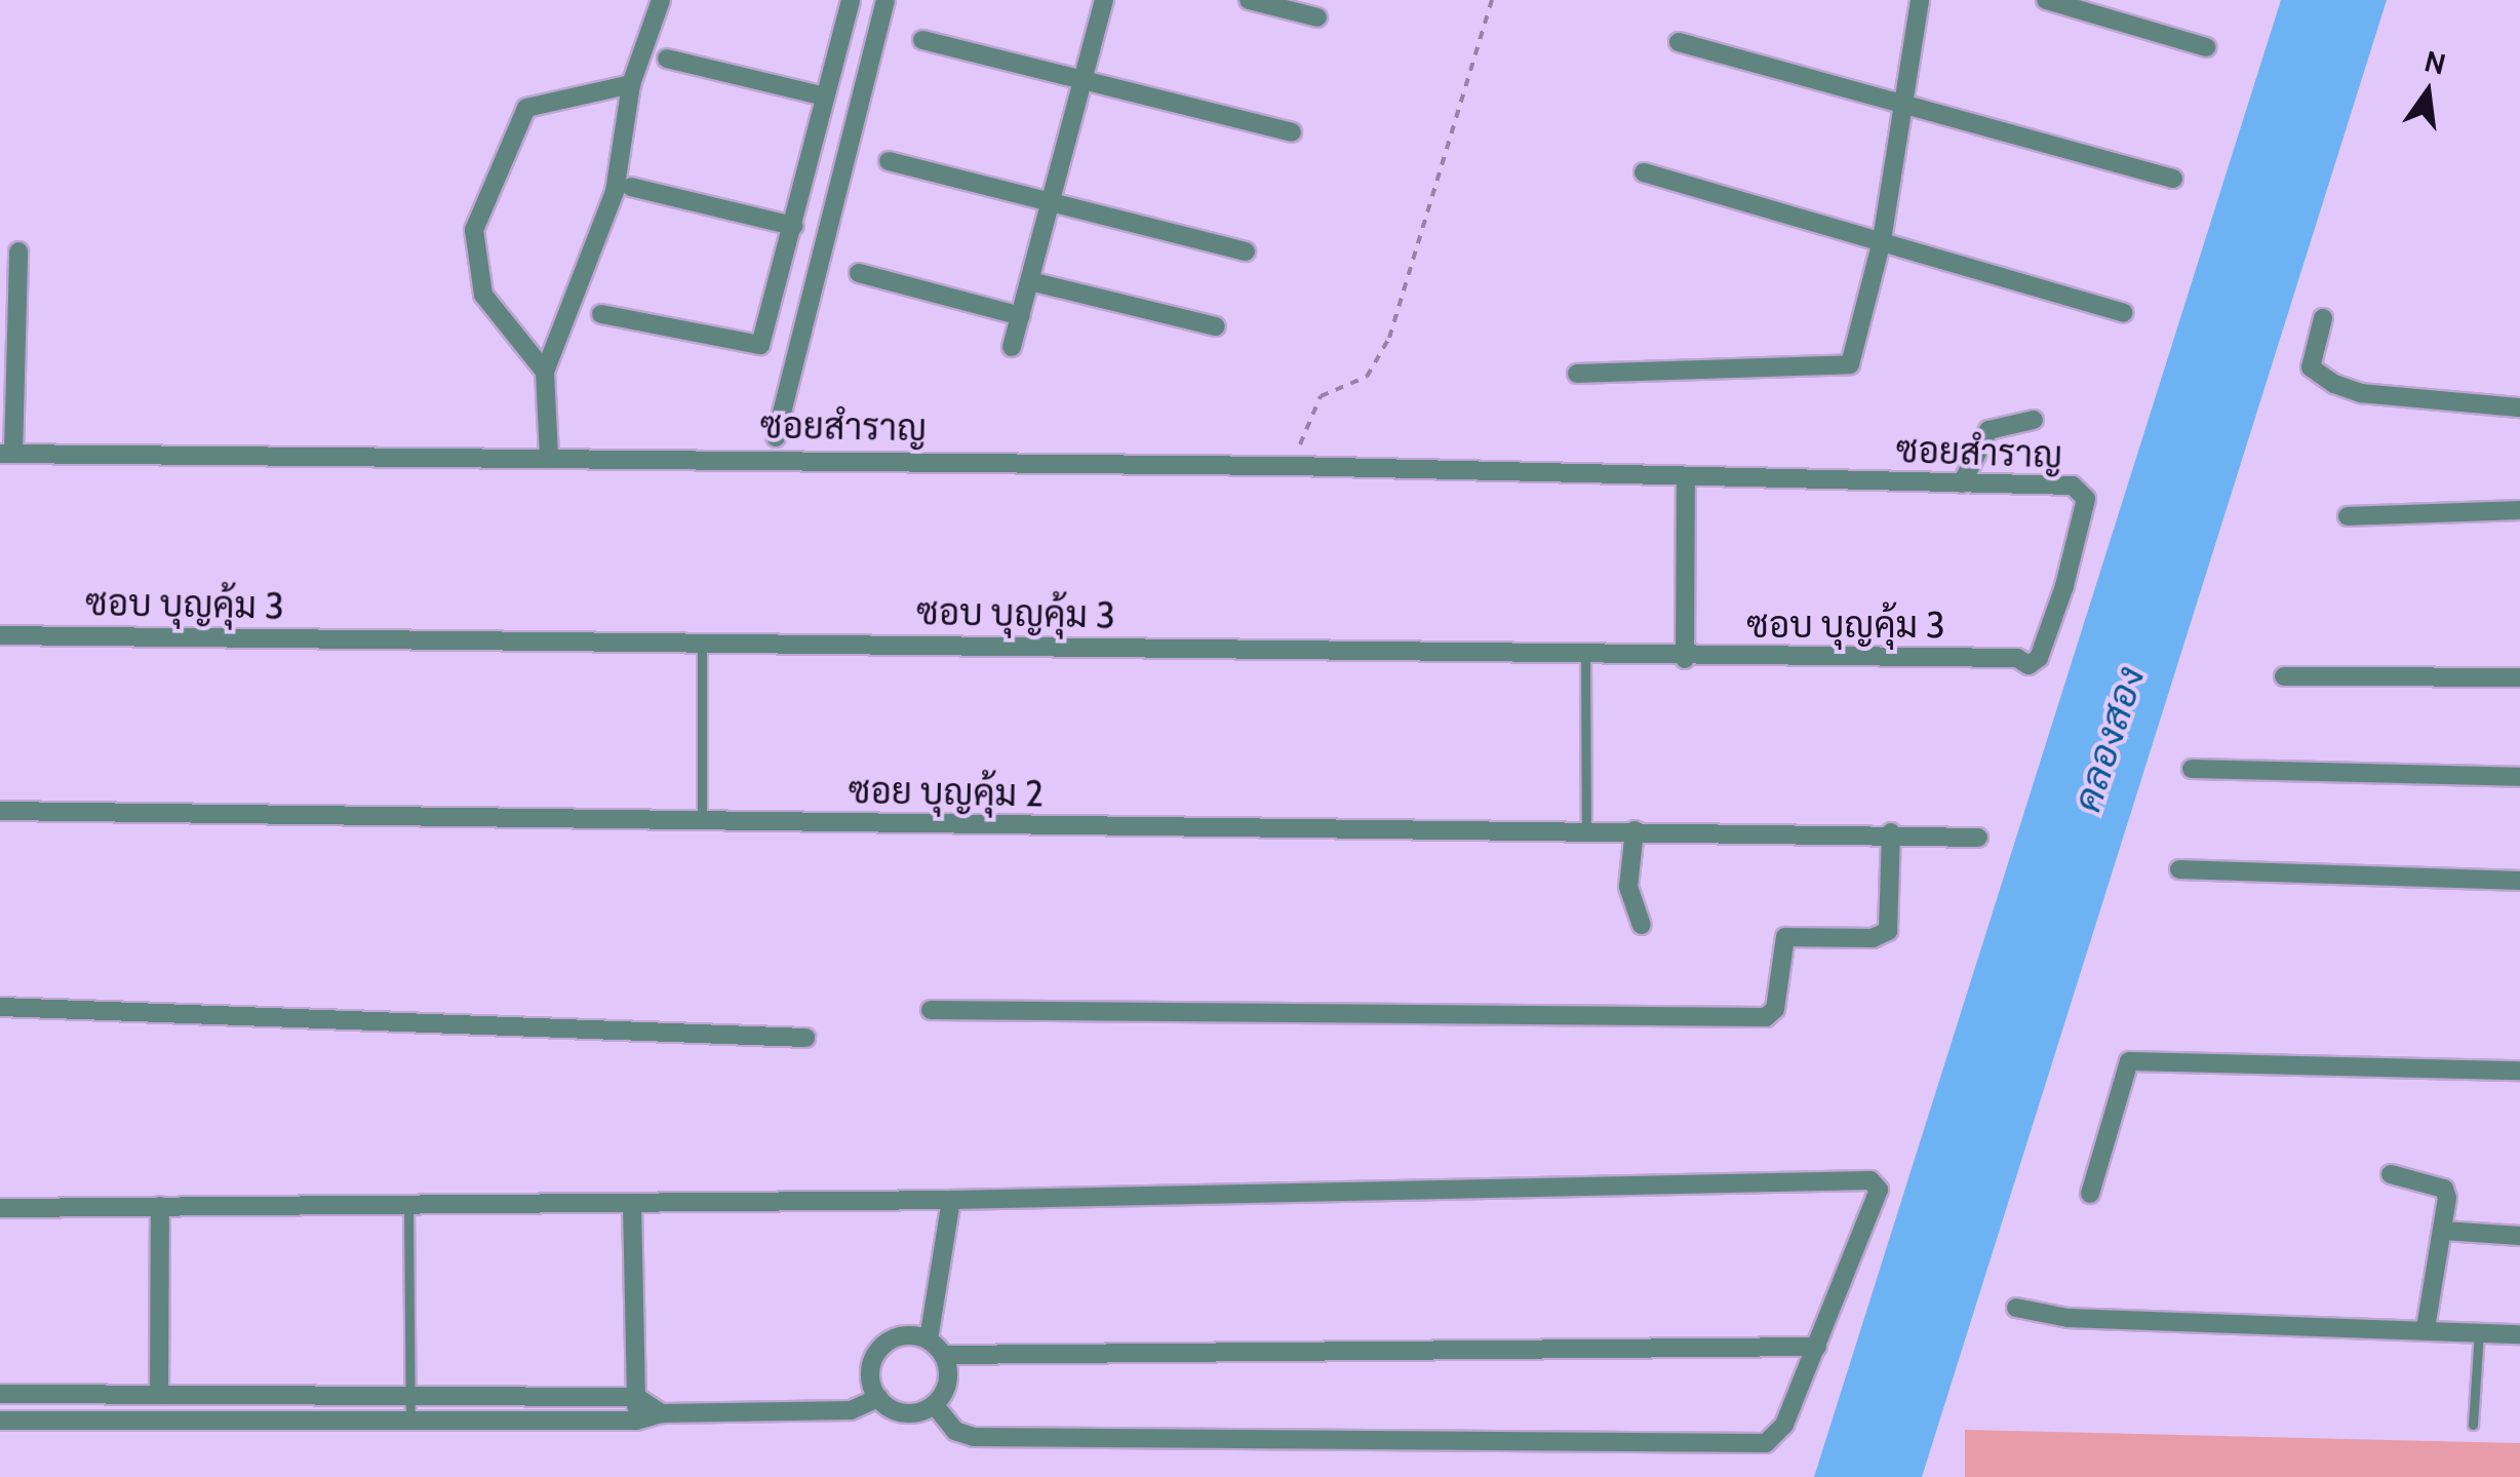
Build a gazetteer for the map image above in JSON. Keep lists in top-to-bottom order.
{
  "streets": {
    "street": ["ซอยสำราญ", "ซอบ บุญคุ้ม 3", "ซอย บุญคุ้ม 2"]
  },
  "crossings": [
    ["ซอยสำราญ", "ซอบ บุญคุ้ม 3"]
  ],
  "water": ["คลองสอง"],
  "north": "top"
}
